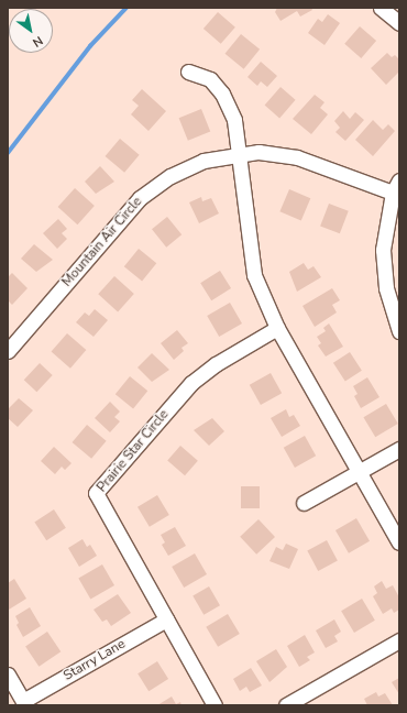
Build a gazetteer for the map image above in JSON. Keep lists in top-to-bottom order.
{
  "streets": {
    "street": ["Mountain Air Circle", "Prairie Star Circle", "Starry Lane"]
  },
  "crossings": [
    ["Prairie Star Circle", "Starry Lane"]
  ],
  "north": "bottom right"
}
